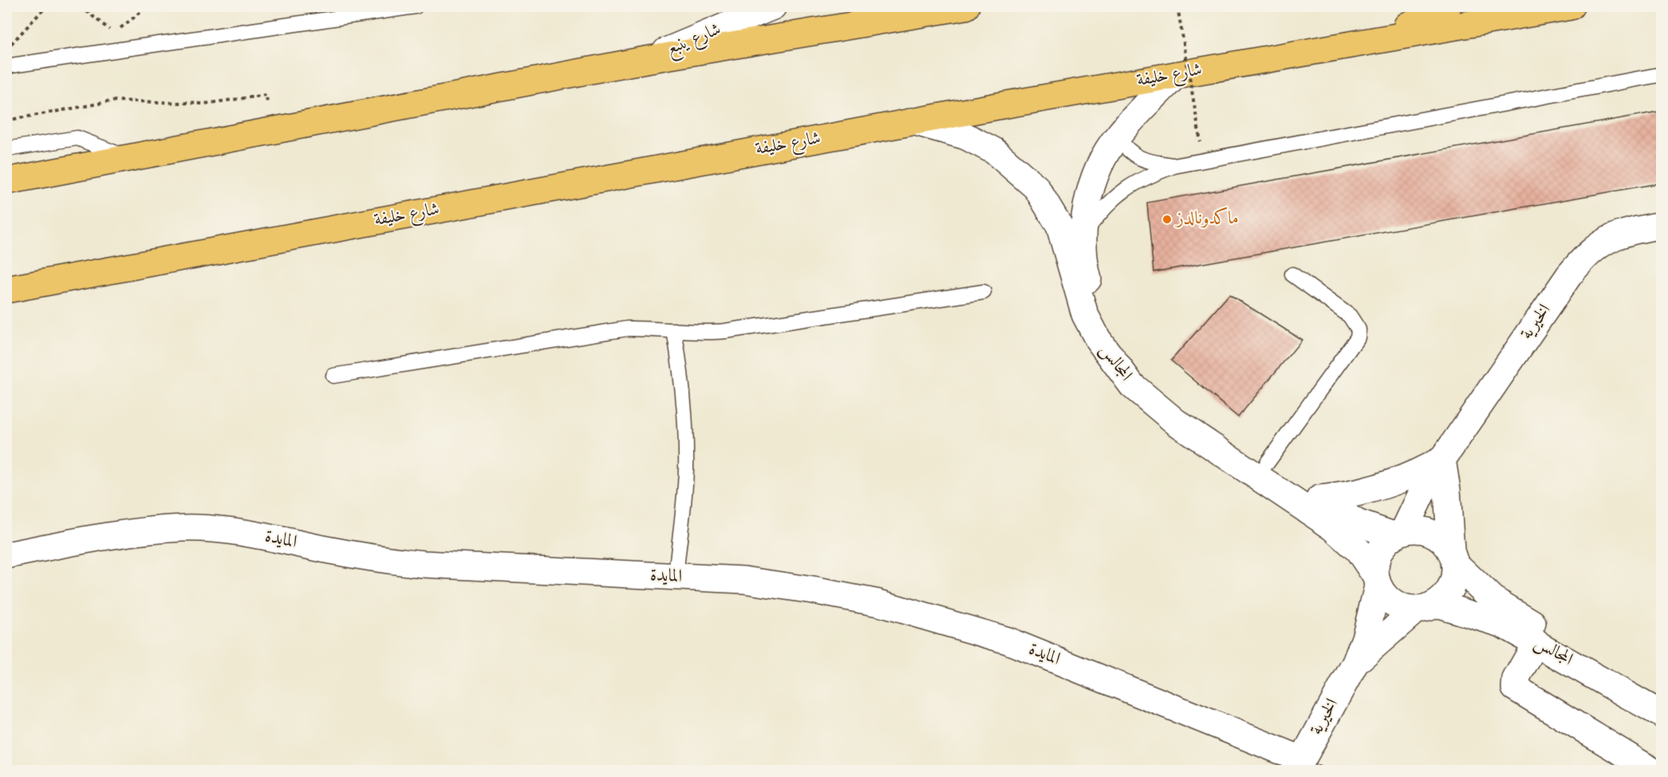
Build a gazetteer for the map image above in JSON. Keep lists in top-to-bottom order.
{
  "streets": {
    "main road": ["شارع خليفة"],
    "street": [
      "شارع ينبع",
      "الخيرية",
      "المجالس",
      "المايدة"
    ]
  },
  "crossings": [
    ["شارع خليفة", "المجالس"],
    ["الخيرية", "المجالس"],
    ["الخيرية", "المايدة"]
  ],
  "places": ["ماكدونالدز"]
}
